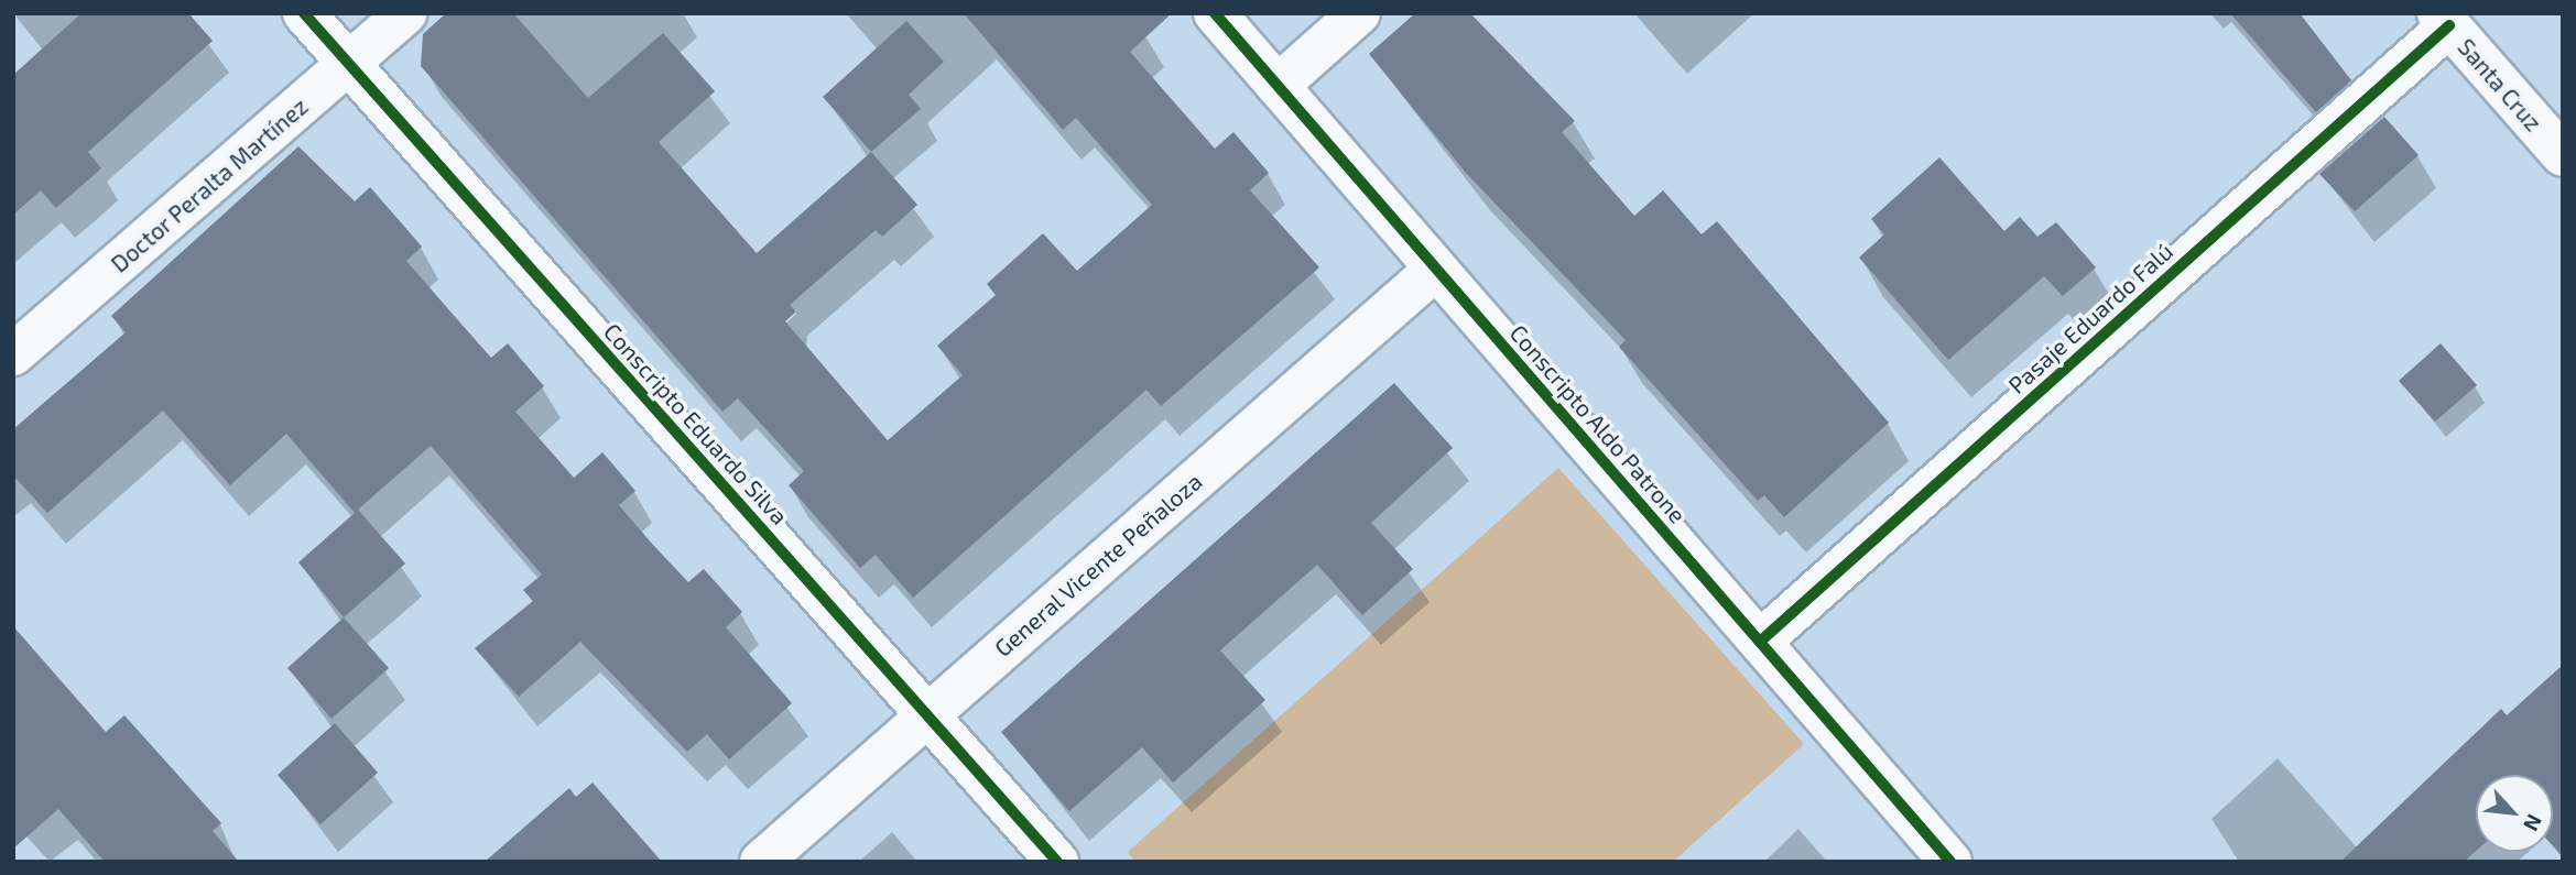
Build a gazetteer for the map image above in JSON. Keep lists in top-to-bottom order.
{
  "streets": {
    "street": [
      "Santa Cruz",
      "Doctor Peralta Martínez",
      "Pasaje Eduardo Falú",
      "Conscripto Eduardo Silva",
      "Conscripto Aldo Patrone",
      "General Vicente Peñaloza"
    ]
  },
  "crossings": [
    ["Santa Cruz", "Pasaje Eduardo Falú"],
    ["Doctor Peralta Martínez", "Conscripto Eduardo Silva"],
    ["Pasaje Eduardo Falú", "Conscripto Aldo Patrone"],
    ["Conscripto Eduardo Silva", "General Vicente Peñaloza"],
    ["Conscripto Aldo Patrone", "General Vicente Peñaloza"]
  ],
  "north": "bottom right"
}
